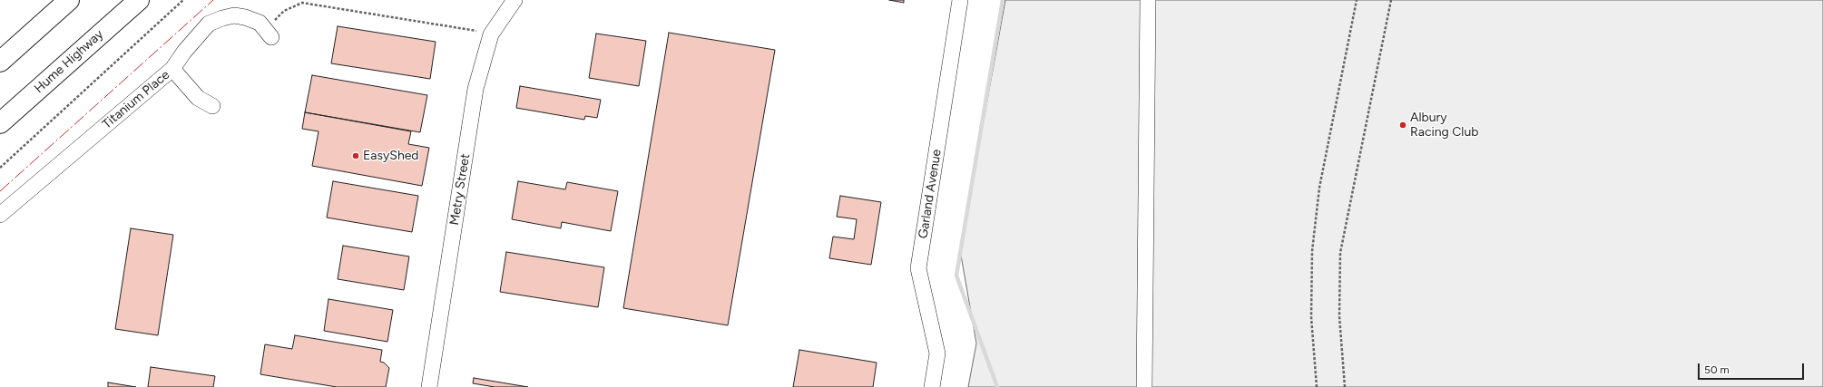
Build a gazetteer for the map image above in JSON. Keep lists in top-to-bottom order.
{
  "streets": {
    "highway": ["Hume Highway"],
    "street": ["Titanium Place", "Metry Street", "Garland Avenue"]
  },
  "places": ["Albury Racing Club", "EasyShed"],
  "scale_bar": "50 m"
}
